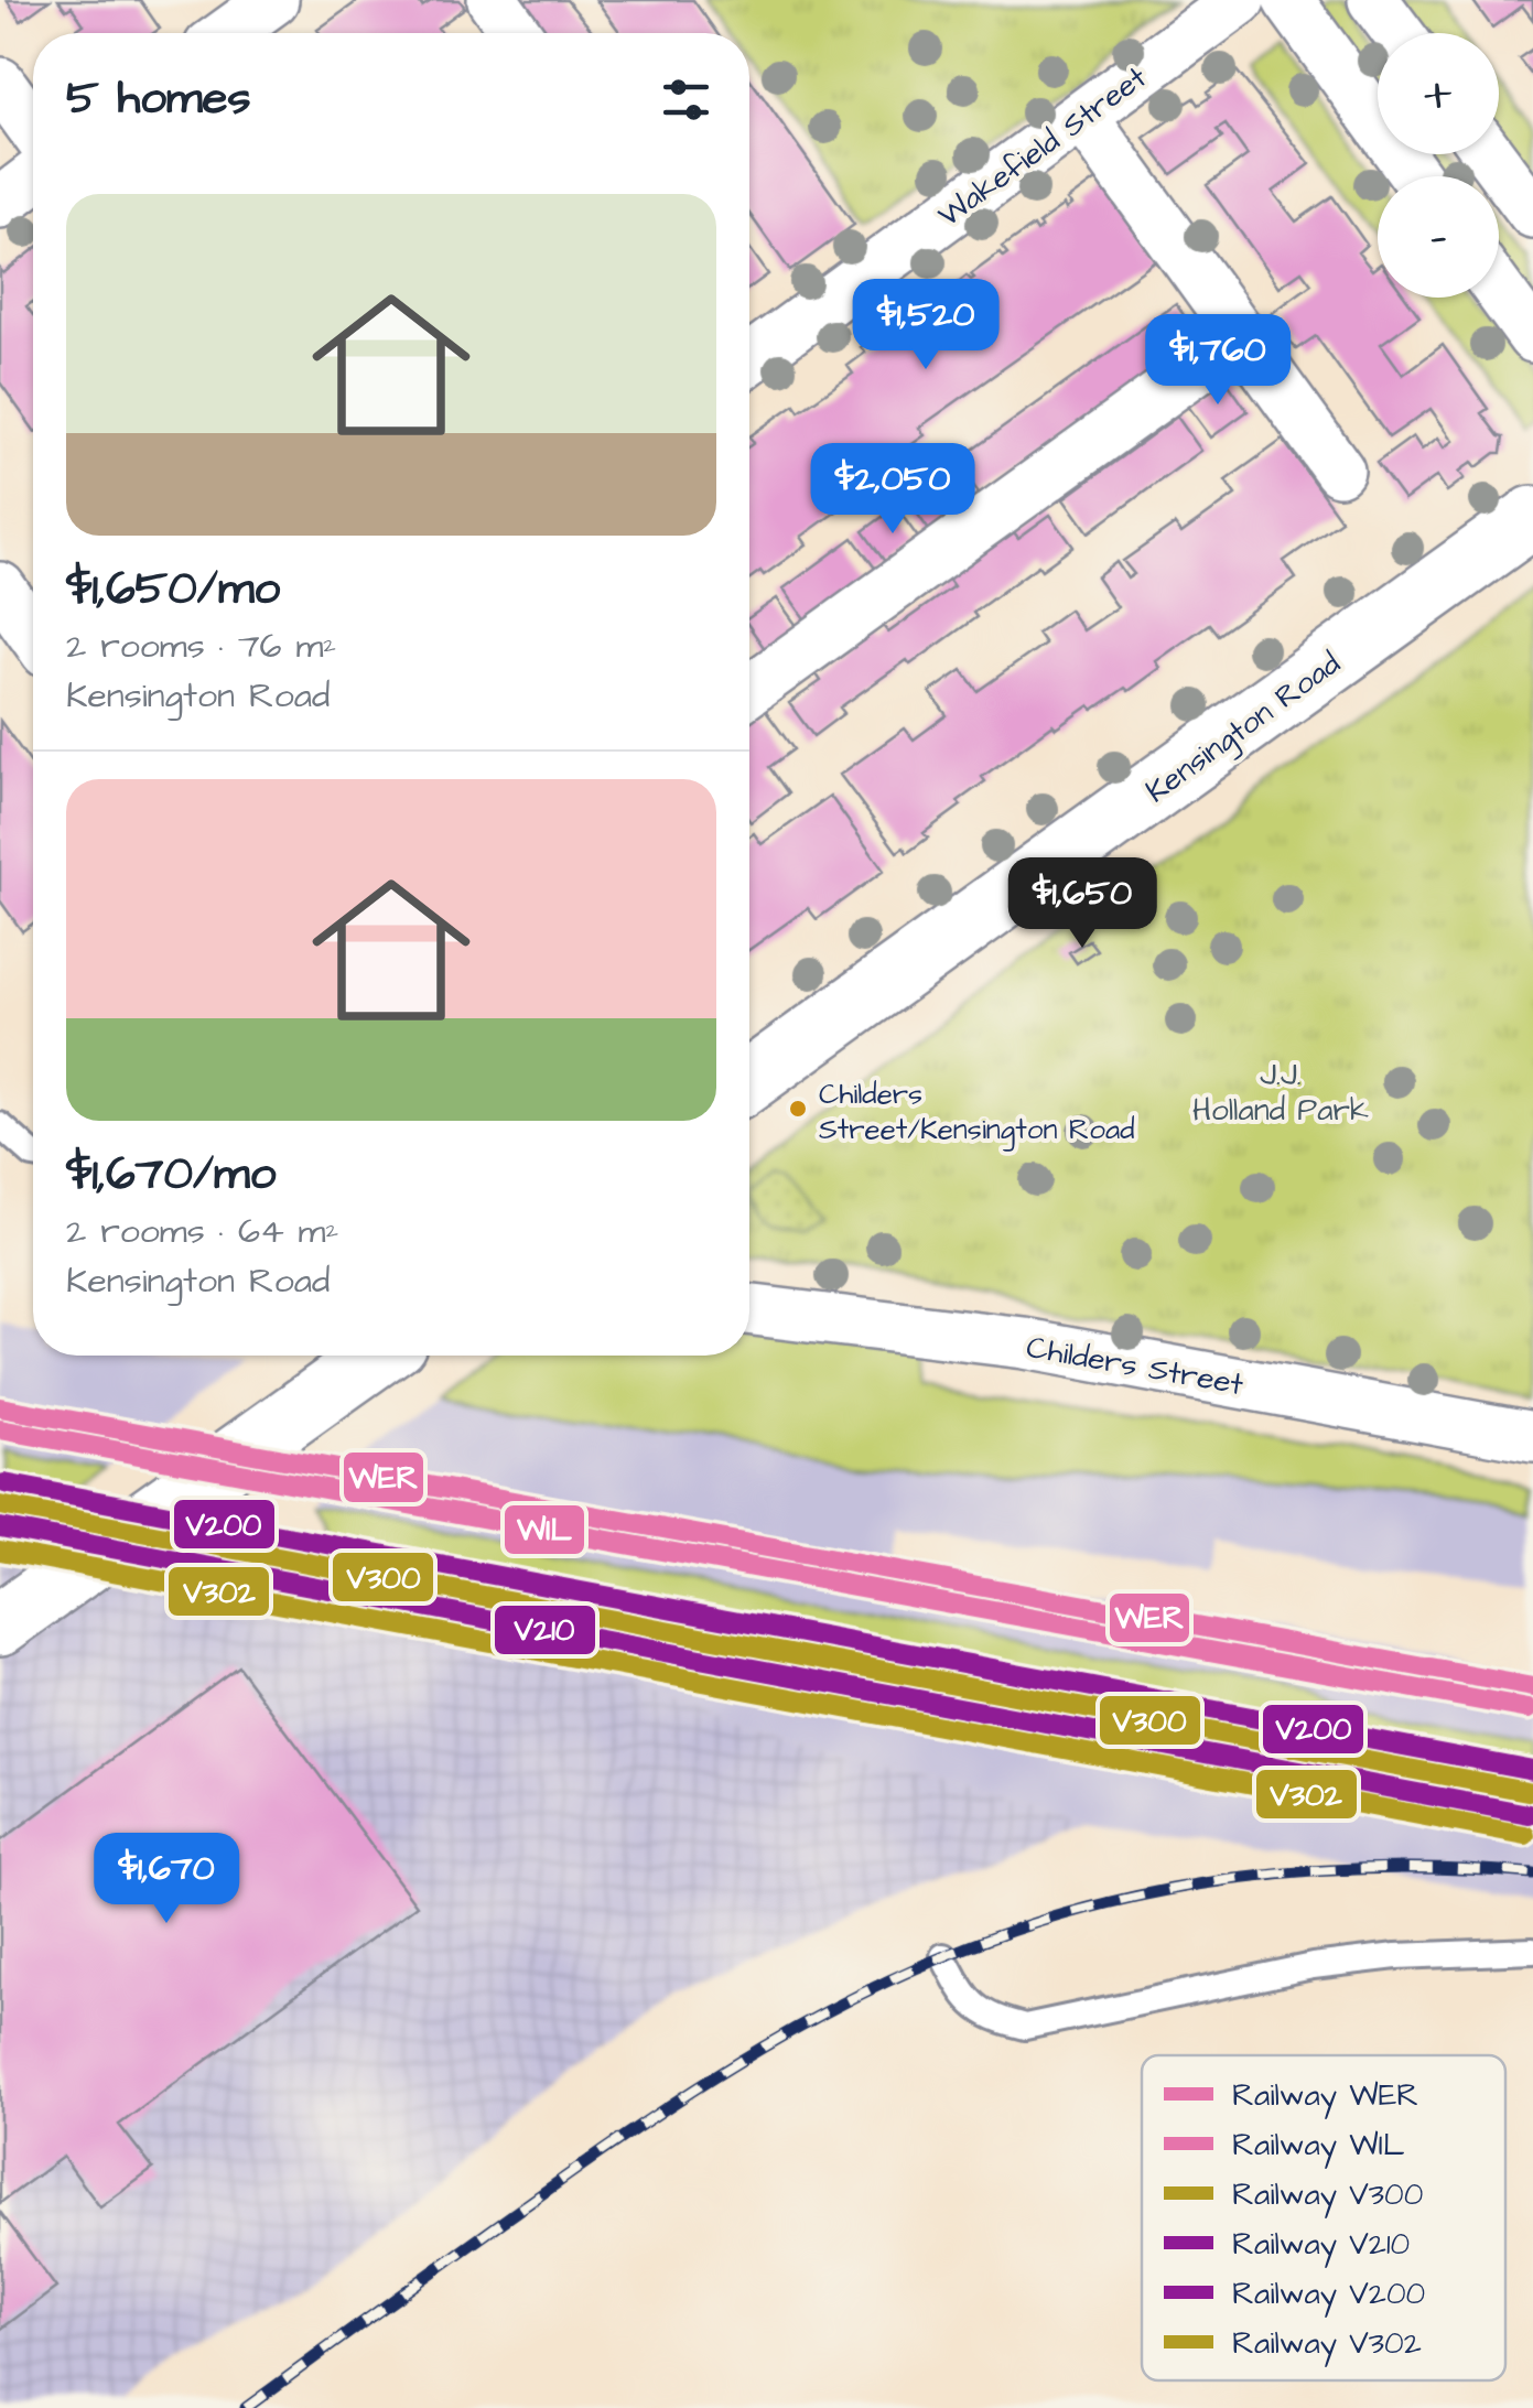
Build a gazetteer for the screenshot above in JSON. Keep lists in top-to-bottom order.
{
  "streets": {
    "street": ["Wakefield Street", "Kensington Road", "Childers Street"]
  },
  "parks": ["J.J. Holland Park"],
  "places": ["Childers Street/Kensington Road"],
  "lines": [
    "rail line WER",
    "rail line WIL",
    "rail line V200",
    "rail line V300",
    "rail line V210",
    "rail line V302"
  ],
  "legend": [
    "Railway WER",
    "Railway WIL",
    "Railway V300",
    "Railway V210",
    "Railway V200",
    "Railway V302"
  ],
  "page": {
    "map_buttons": ["+", "−"],
    "heading": "5 homes",
    "list": [
      {
        "name": "$1,650/mo",
        "note": "2 rooms · 76 m² · Kensington Road"
      },
      {
        "name": "$1,670/mo",
        "note": "2 rooms · 64 m² · Kensington Road"
      }
    ],
    "price": [
      "$1,520",
      "$1,760",
      "$2,050",
      "$1,650",
      "$1,670"
    ]
  }
}
